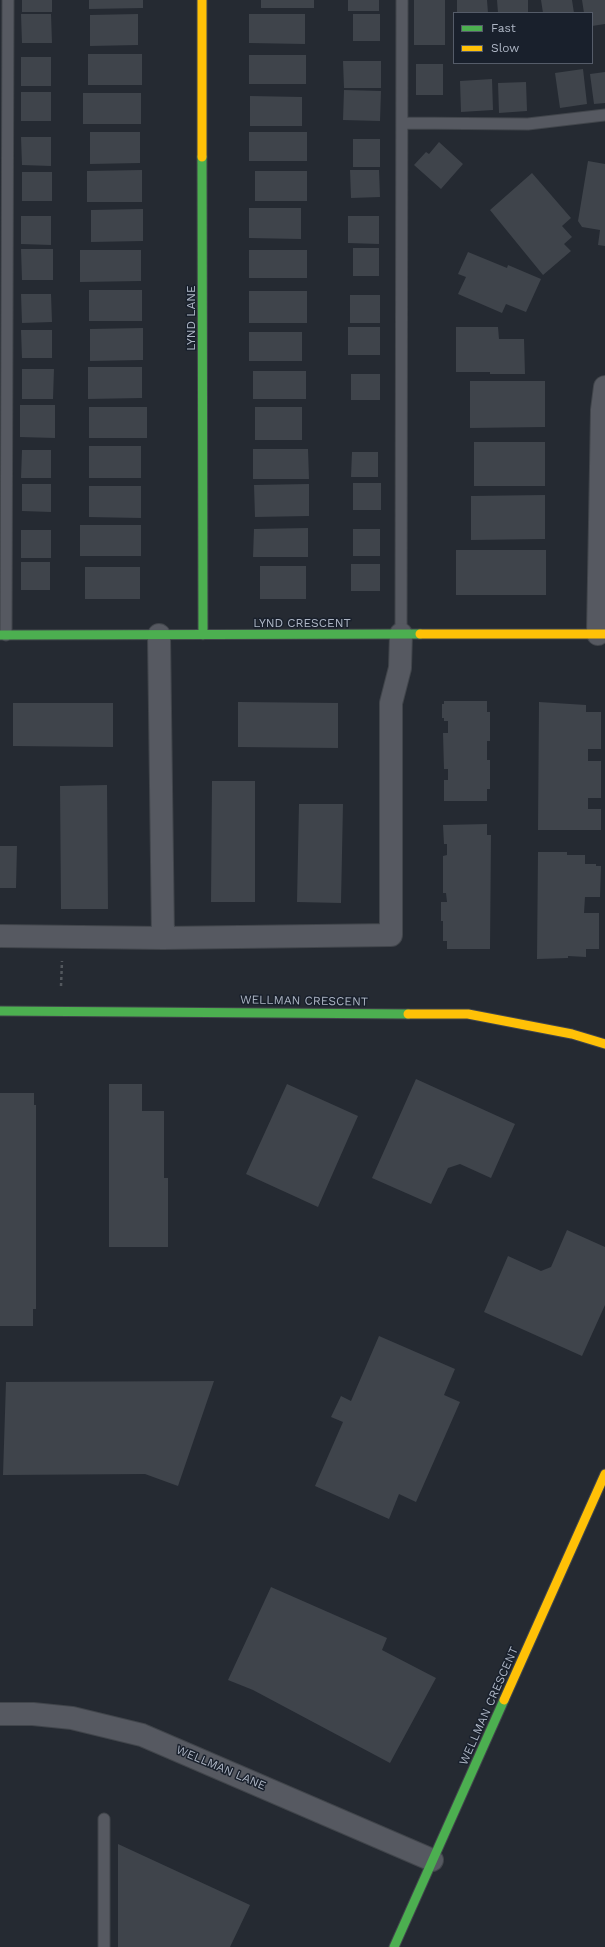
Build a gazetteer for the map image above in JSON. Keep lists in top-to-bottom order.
{
  "streets": {
    "street": [
      "LYND LANE",
      "LYND CRESCENT",
      "WELLMAN CRESCENT",
      "WELLMAN LANE"
    ]
  },
  "crossings": [
    ["LYND LANE", "LYND CRESCENT"],
    ["WELLMAN CRESCENT", "WELLMAN LANE"]
  ],
  "legend": ["Fast", "Slow"]
}
